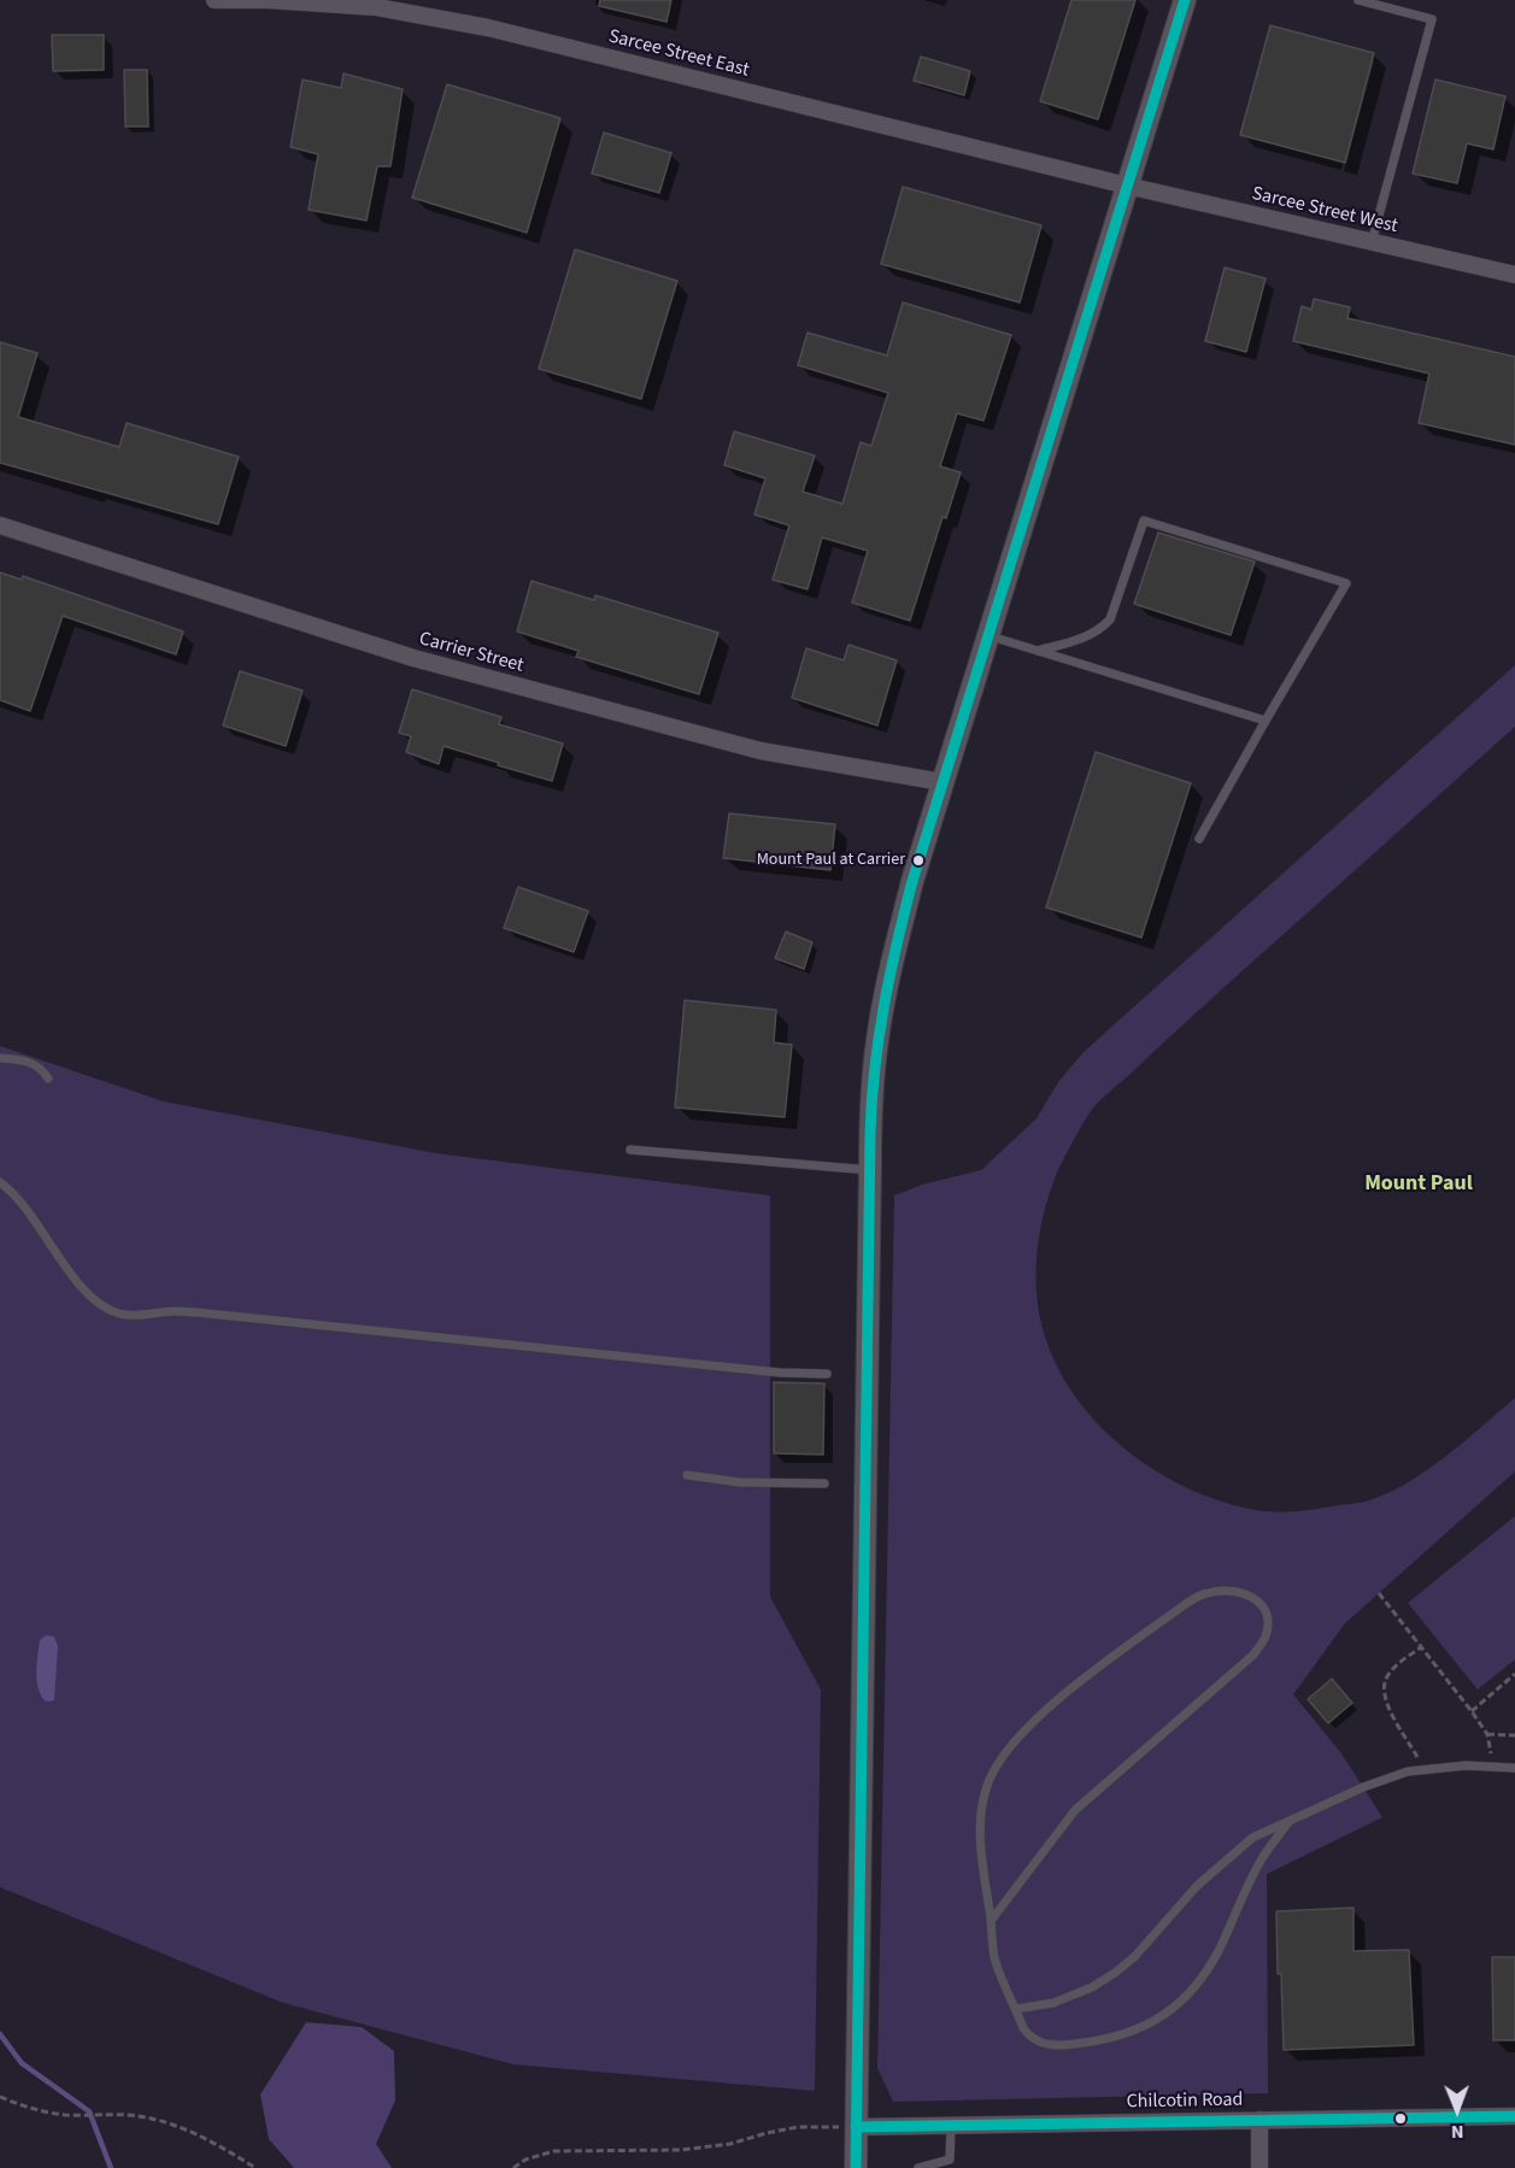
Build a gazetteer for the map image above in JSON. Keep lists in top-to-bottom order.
{
  "streets": {
    "street": [
      "Sarcee Street East",
      "Sarcee Street West",
      "Carrier Street",
      "Chilcotin Road"
    ]
  },
  "crossings": [
    ["Sarcee Street East", "Sarcee Street West"]
  ],
  "districts": ["Mount Paul"],
  "places": ["Mount Paul at Carrier"],
  "north": "bottom"
}
